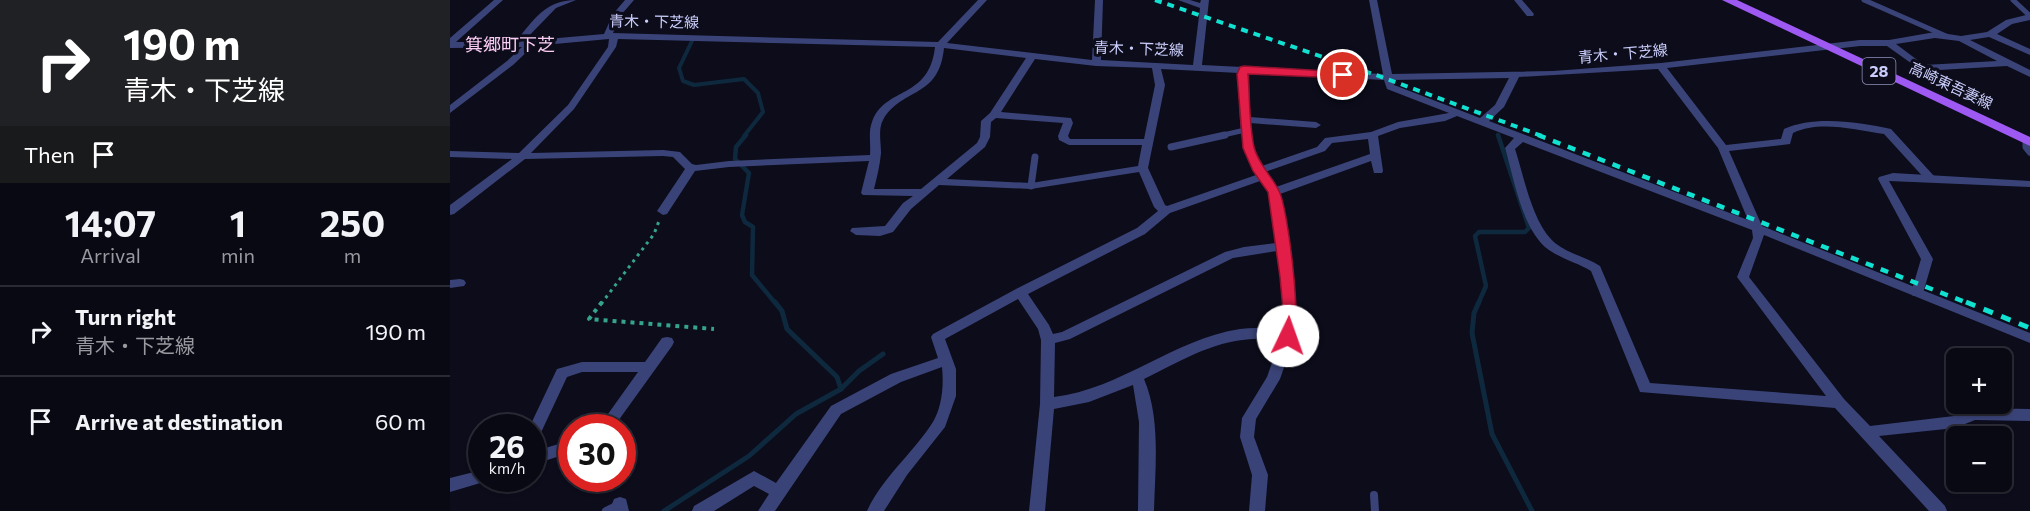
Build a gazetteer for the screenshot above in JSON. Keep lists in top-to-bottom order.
{
  "streets": {
    "main road": ["28", "高崎東吾妻線"],
    "street": ["青木・下芝線"]
  },
  "crossings": [
    ["青木・下芝線", "高崎東吾妻線"]
  ],
  "districts": ["箕郷町下芝"],
  "page": {
    "turn": ["190 m", "青木・下芝線"],
    "then": "Then",
    "eta": [
      "14:07",
      "Arrival",
      "1",
      "min",
      "250",
      "m"
    ],
    "list": [
      {
        "name": "Turn right",
        "note": "青木・下芝線",
        "value": "190 m"
      },
      {
        "name": "Arrive at destination",
        "value": "60 m"
      }
    ],
    "map_buttons": ["+", "−"],
    "speed": "26 km/h",
    "limit": "30"
  }
}
